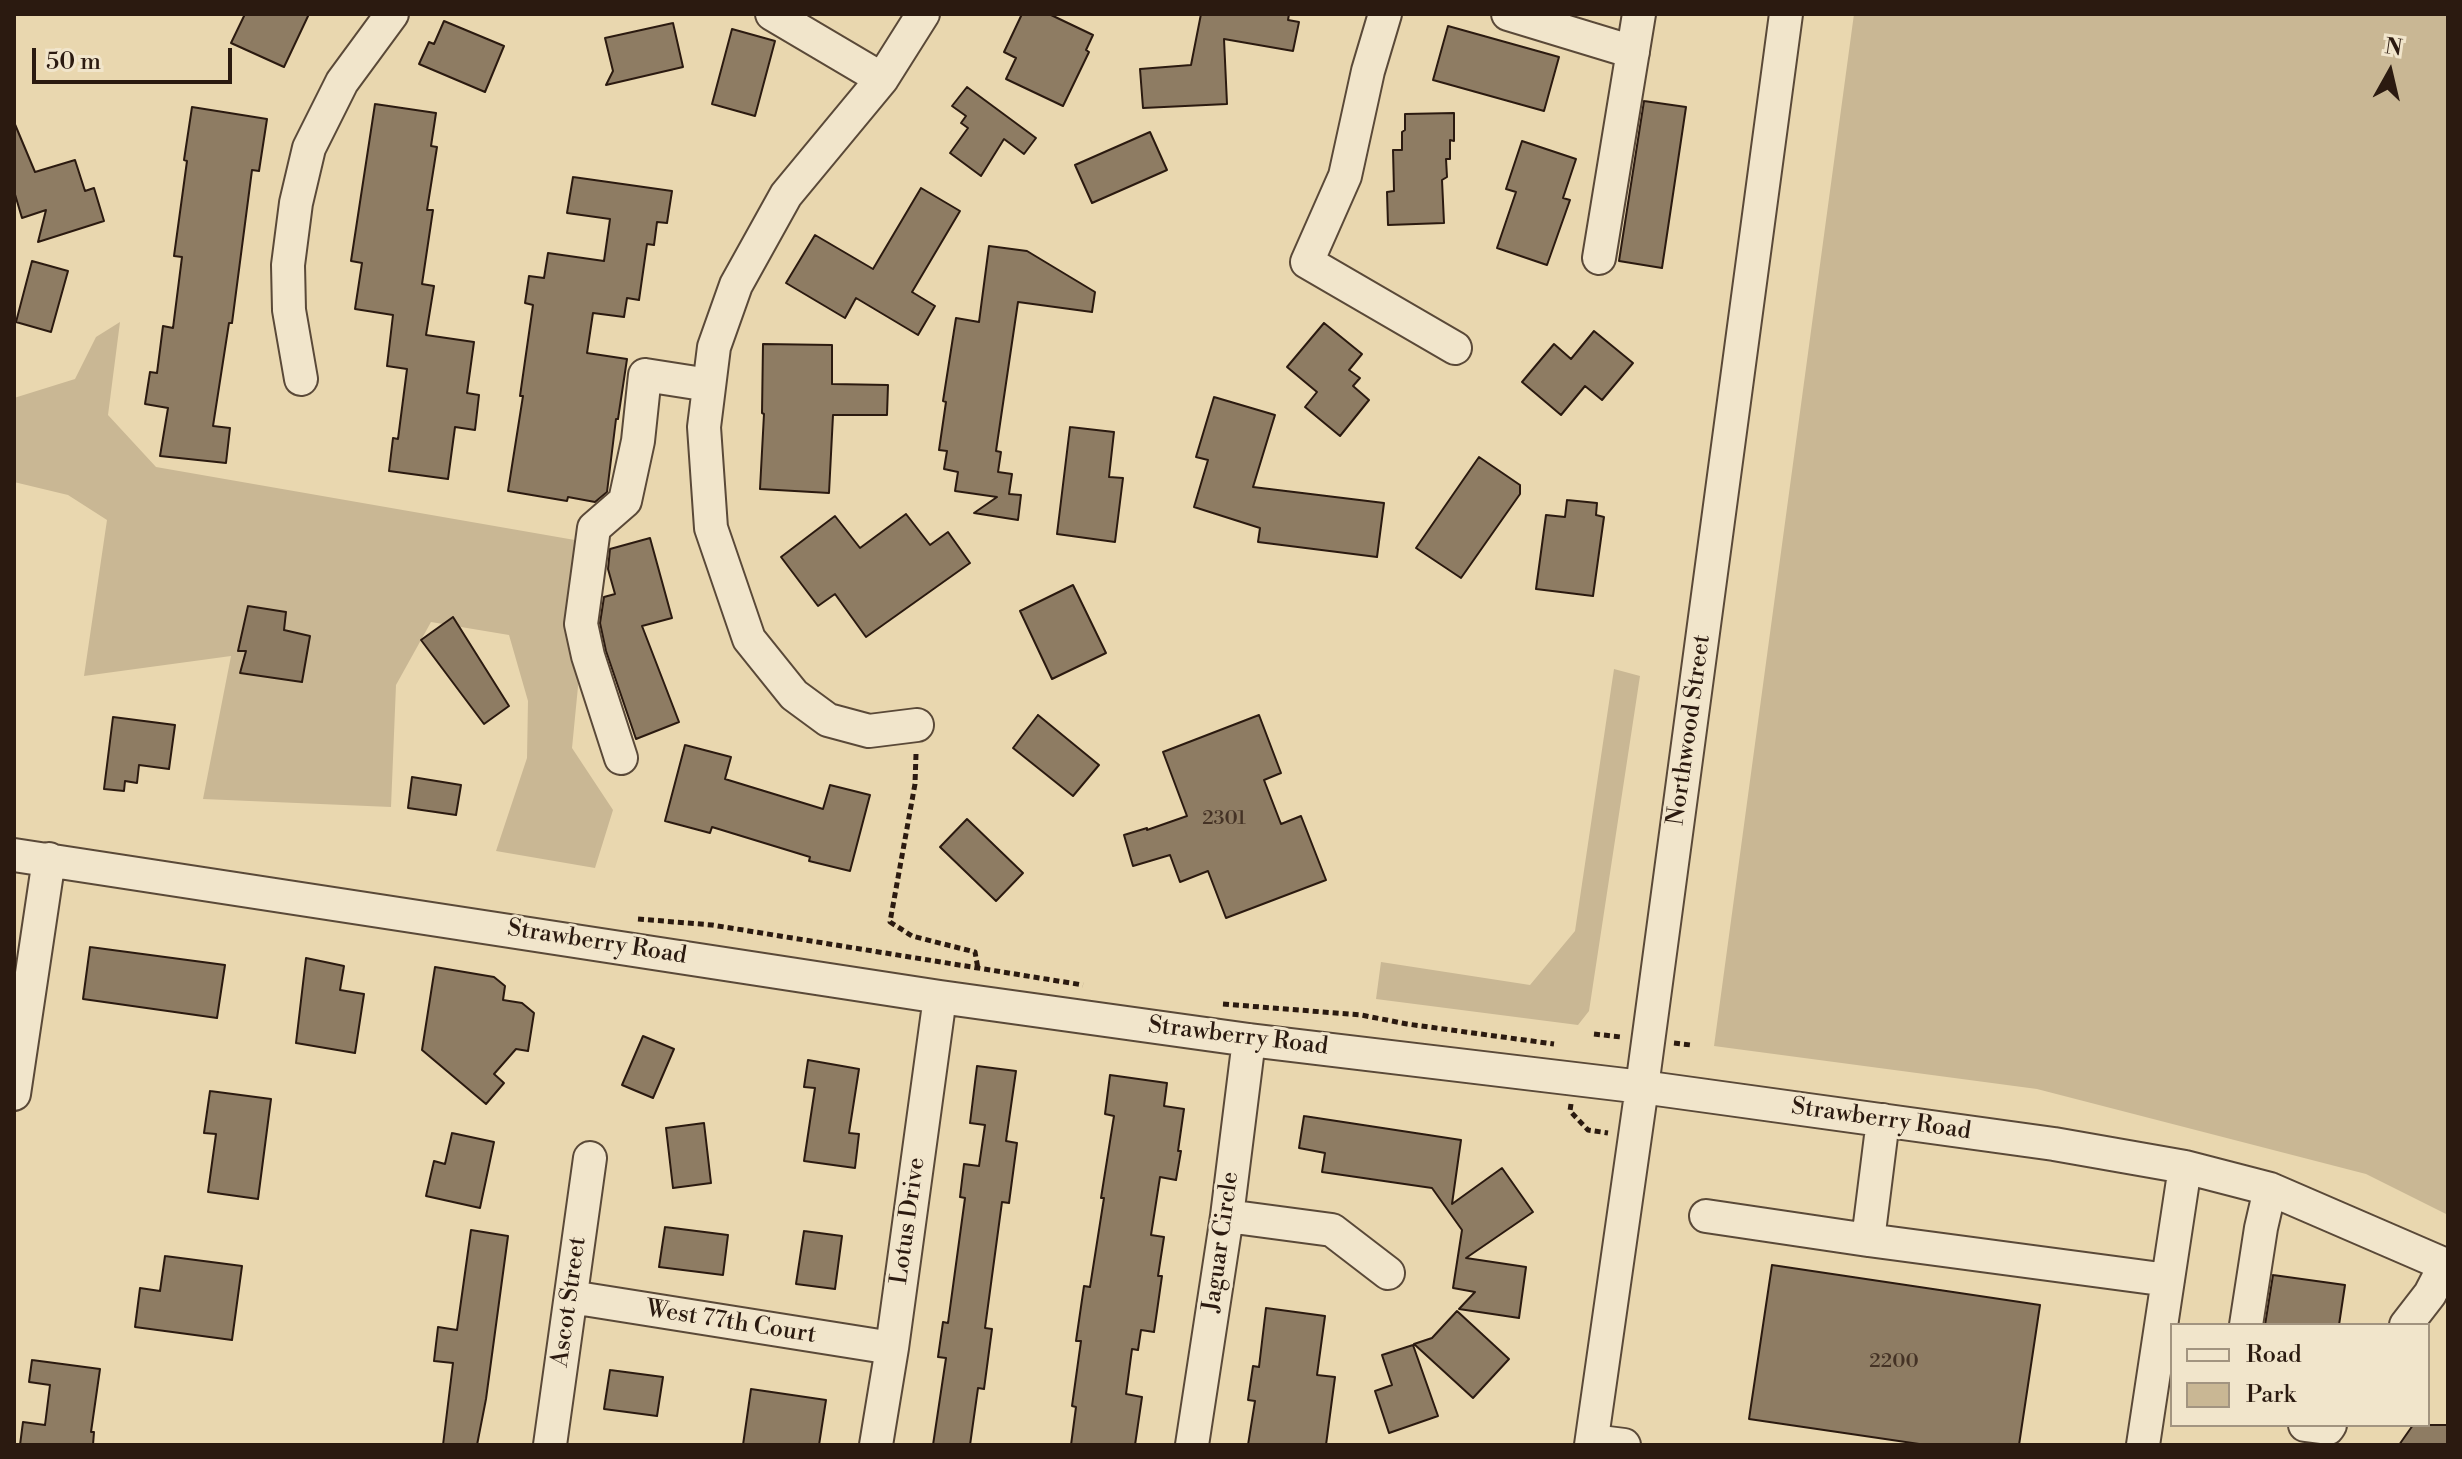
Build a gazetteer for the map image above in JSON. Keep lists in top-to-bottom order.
{
  "streets": {
    "street": [
      "Northwood Street",
      "Strawberry Road",
      "Lotus Drive",
      "Jaguar Circle",
      "Ascot Street",
      "West 77th Court"
    ]
  },
  "crossings": [
    ["Northwood Street", "Strawberry Road"],
    ["Strawberry Road", "Lotus Drive"],
    ["Strawberry Road", "Jaguar Circle"],
    ["Lotus Drive", "West 77th Court"],
    ["Ascot Street", "West 77th Court"]
  ],
  "house_numbers": ["2301", "2200"],
  "legend": ["Road", "Park"],
  "scale_bar": "50 m",
  "north": "top"
}
